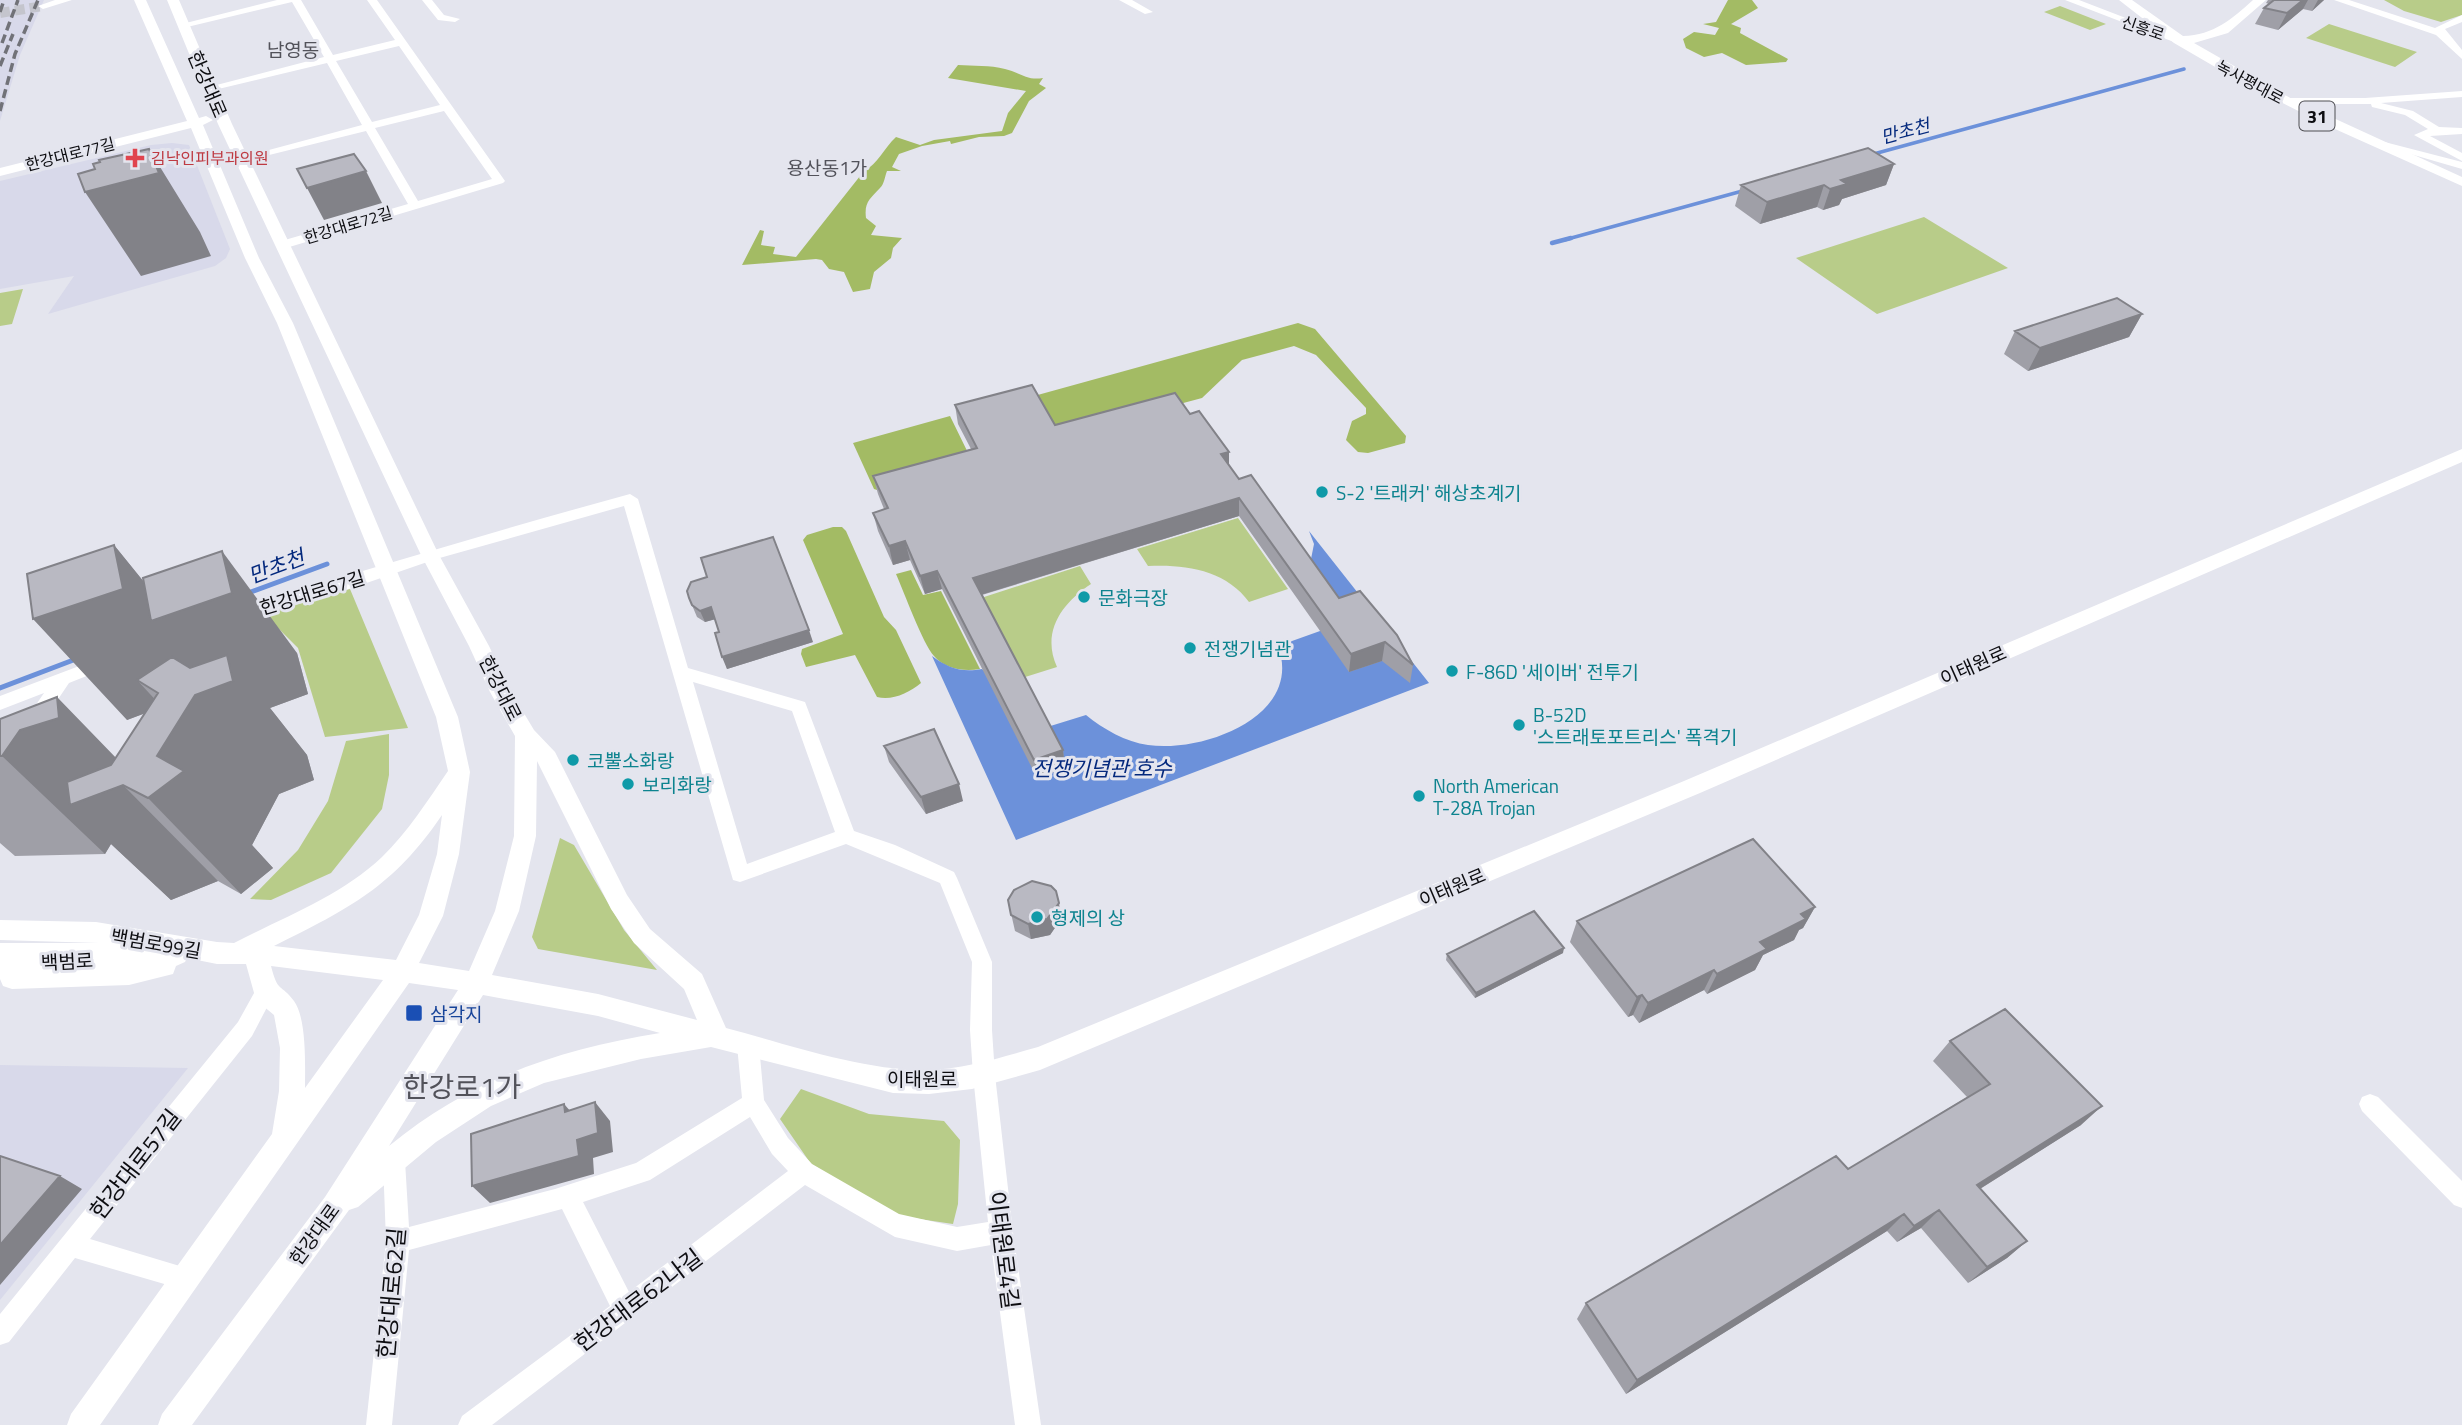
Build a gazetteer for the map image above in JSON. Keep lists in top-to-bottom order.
{
  "streets": {
    "main road": [
      "녹사평대로",
      "한강대로",
      "31",
      "한강대로77길",
      "이태원로",
      "백범로99길",
      "백범로"
    ],
    "street": [
      "신흥로",
      "한강대로72길",
      "한강대로67길",
      "한강대로57길",
      "이태원로4길",
      "한강대로62길",
      "한강대로62나길"
    ]
  },
  "crossings": [
    ["신흥로", "녹사평대로"],
    ["한강대로", "한강대로77길"],
    ["한강대로", "한강대로72길"],
    ["한강대로", "한강대로67길"],
    ["한강대로", "이태원로"],
    ["한강대로", "백범로"],
    ["이태원로", "백범로"],
    ["이태원로", "이태원로4길"],
    ["백범로99길", "백범로"]
  ],
  "districts": ["남영동", "용산동1가", "한강로1가"],
  "water": ["만초천", "전쟁기념관 호수"],
  "places": {
    "health": ["김낙인피부과의원"],
    "other": [
      "S-2 '트래커' 해상초계기",
      "문화극장",
      "전쟁기념관",
      "F-86D '세이버' 전투기",
      "B-52D '스트래토포트리스' 폭격기",
      "코뿔소화랑",
      "보리화랑",
      "North American T-28A Trojan",
      "형제의 상"
    ],
    "transit": ["삼각지"]
  }
}
